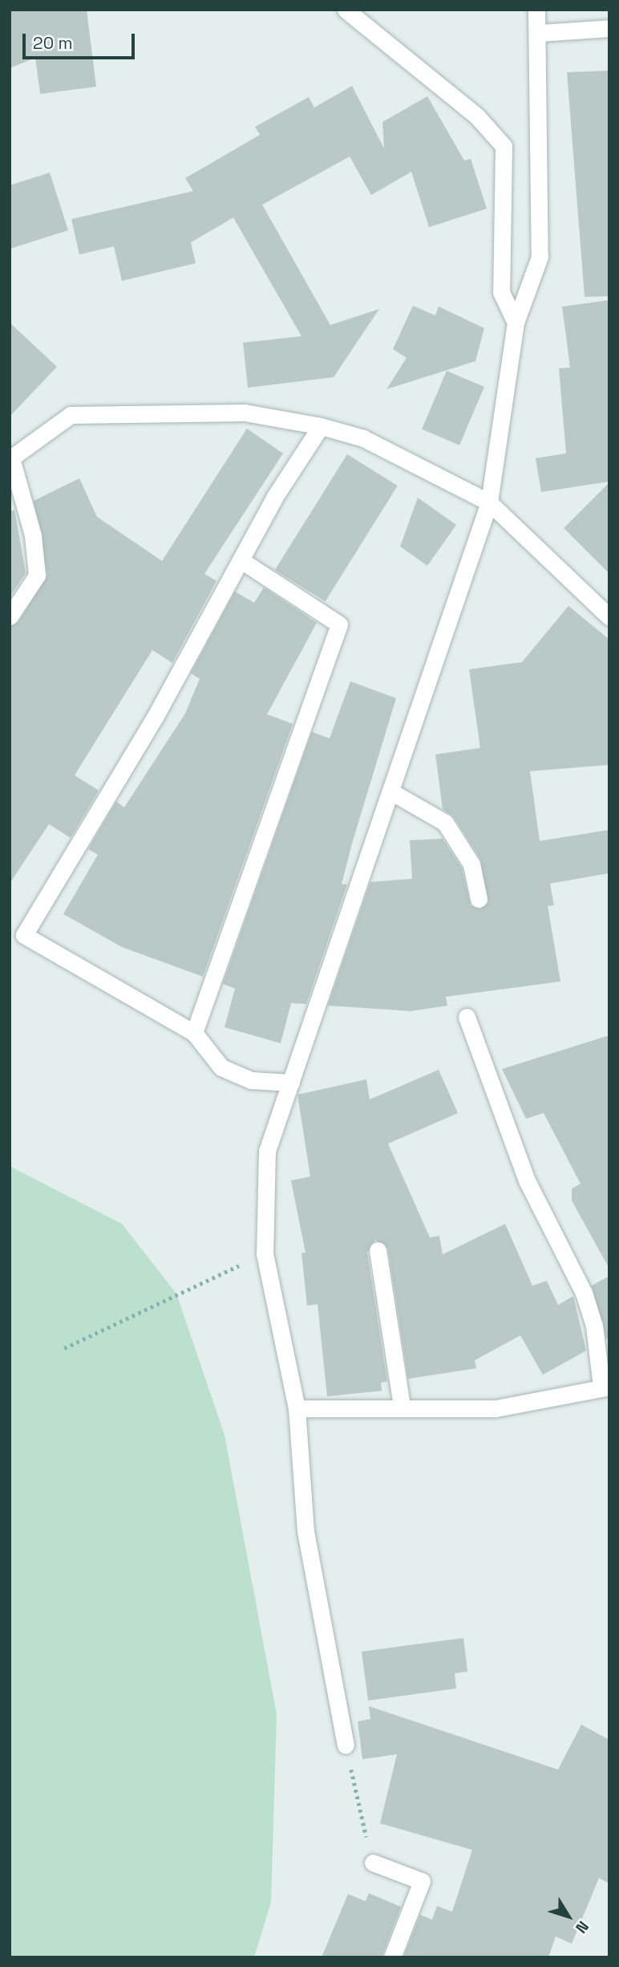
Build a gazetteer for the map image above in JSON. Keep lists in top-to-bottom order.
{
  "scale_bar": "20 m",
  "north": "bottom right"
}
